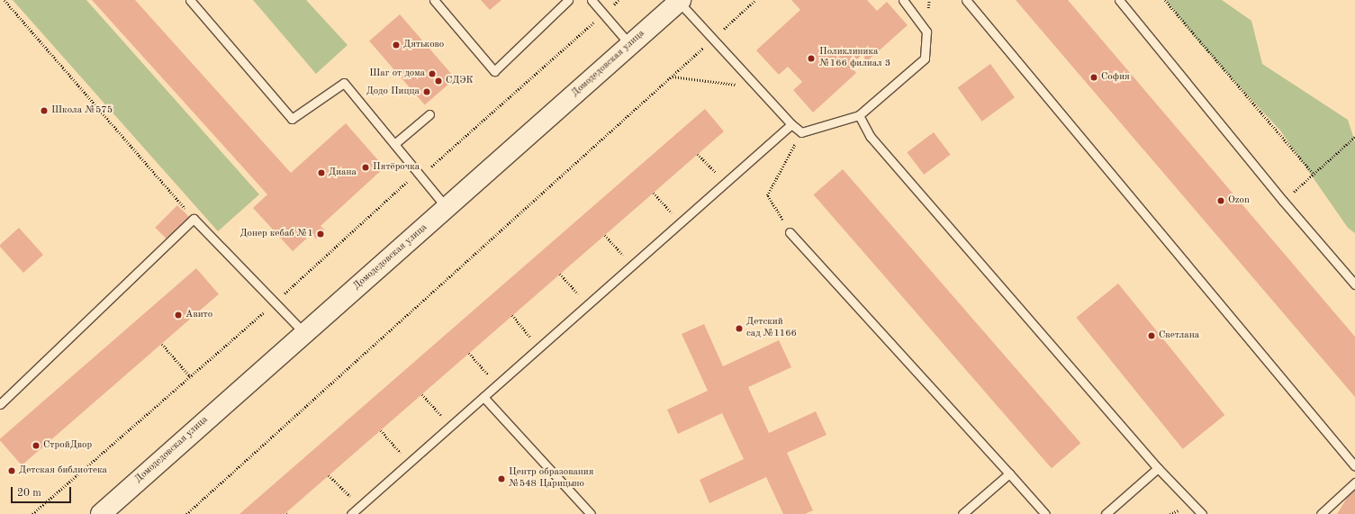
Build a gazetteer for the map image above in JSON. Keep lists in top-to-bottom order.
{
  "streets": {
    "street": ["Домодедовская улица"]
  },
  "places": [
    "Дятьково",
    "Поликлиника №166 филиал 3",
    "Шаг от дома",
    "София",
    "СДЭК",
    "Додо Пицца",
    "Школа №575",
    "Пятёрочка",
    "Диана",
    "Ozon",
    "Донер кебаб №1",
    "Авито",
    "Детский сад №1166",
    "Светлана",
    "СтройДвор",
    "Детская библиотека",
    "Центр образования №548 Царицыно"
  ],
  "scale_bar": "20 m"
}
